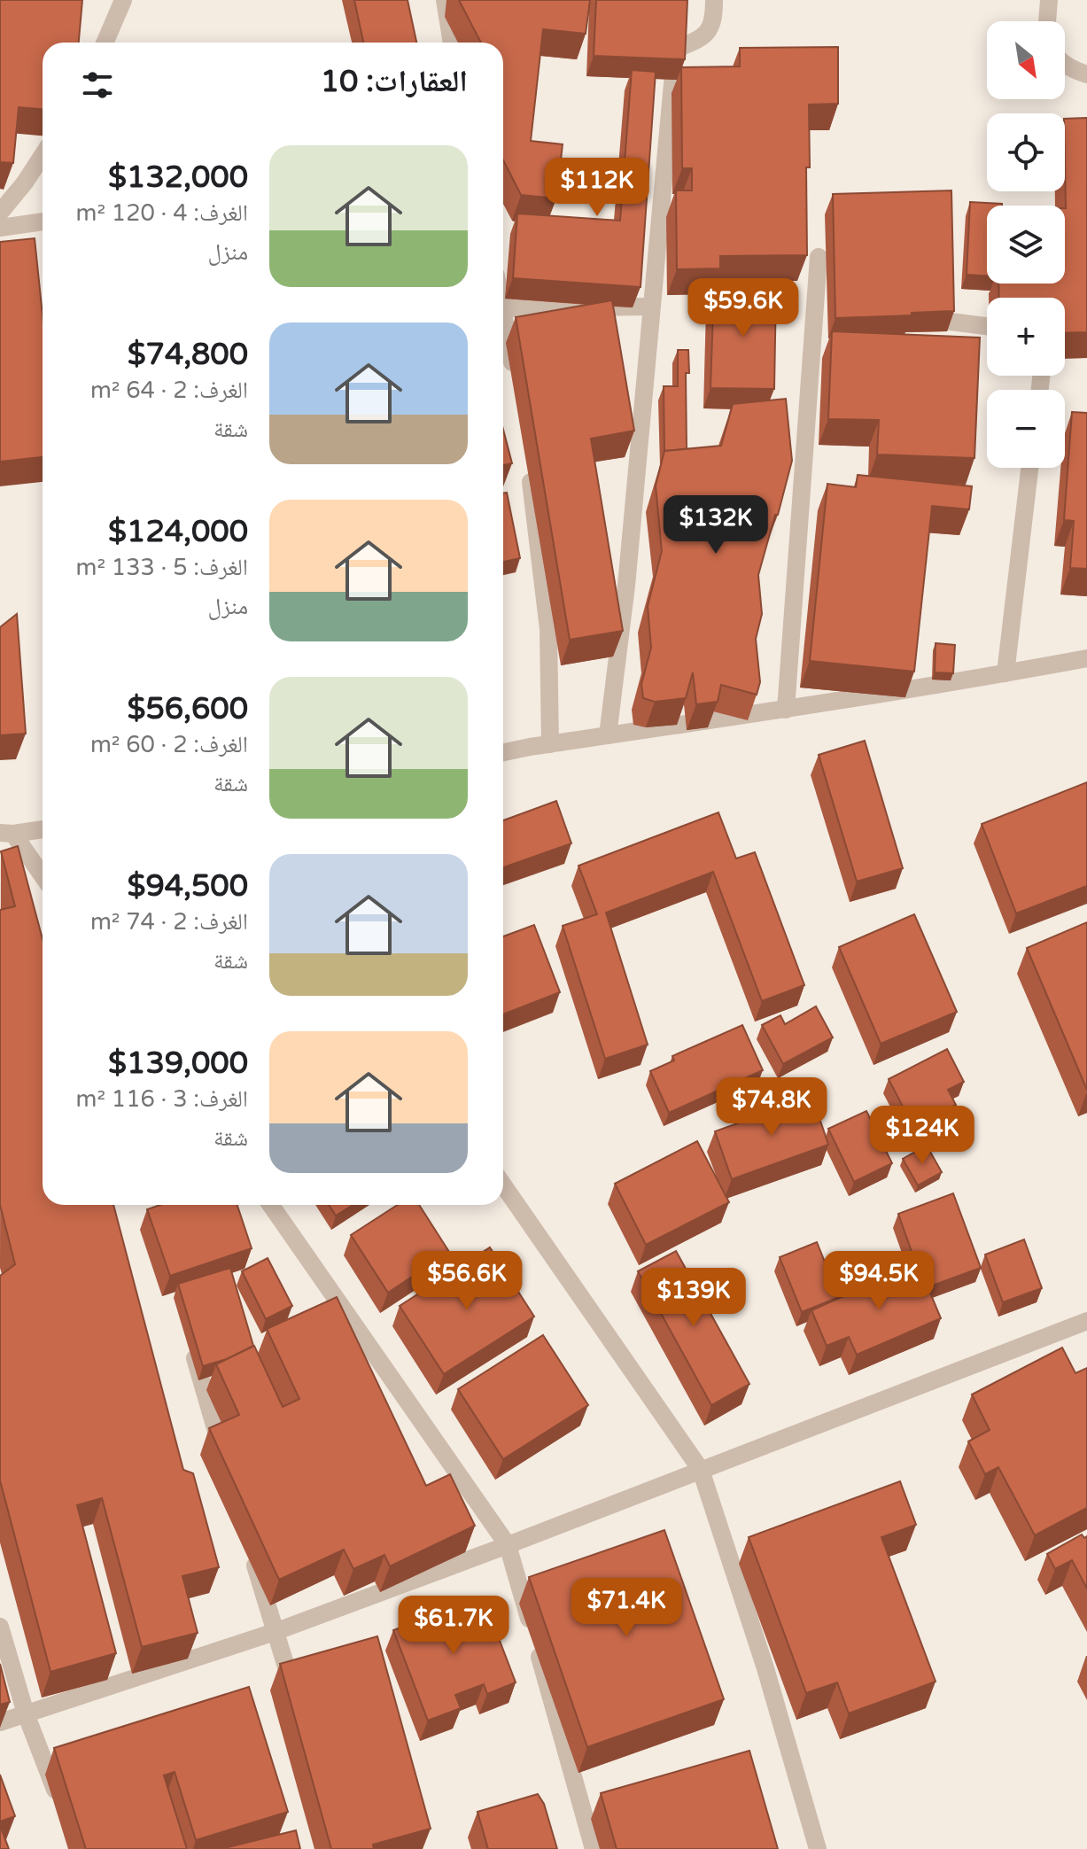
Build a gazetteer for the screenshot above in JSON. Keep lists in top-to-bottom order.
{
  "north": "bottom right",
  "page": {
    "map_buttons": ["+", "−"],
    "heading": "العقارات: 10",
    "list": [
      {
        "name": "$132,000",
        "note": "الغرف: 4 · 120 m² · منزل"
      },
      {
        "name": "$74,800",
        "note": "الغرف: 2 · 64 m² · شقة"
      },
      {
        "name": "$124,000",
        "note": "الغرف: 5 · 133 m² · منزل"
      },
      {
        "name": "$56,600",
        "note": "الغرف: 2 · 60 m² · شقة"
      },
      {
        "name": "$94,500",
        "note": "الغرف: 2 · 74 m² · شقة"
      },
      {
        "name": "$139,000",
        "note": "الغرف: 3 · 116 m² · شقة"
      }
    ],
    "price": [
      "$112K",
      "$59.6K",
      "$132K",
      "$74.8K",
      "$124K",
      "$56.6K",
      "$94.5K",
      "$139K",
      "$71.4K",
      "$61.7K"
    ]
  }
}
